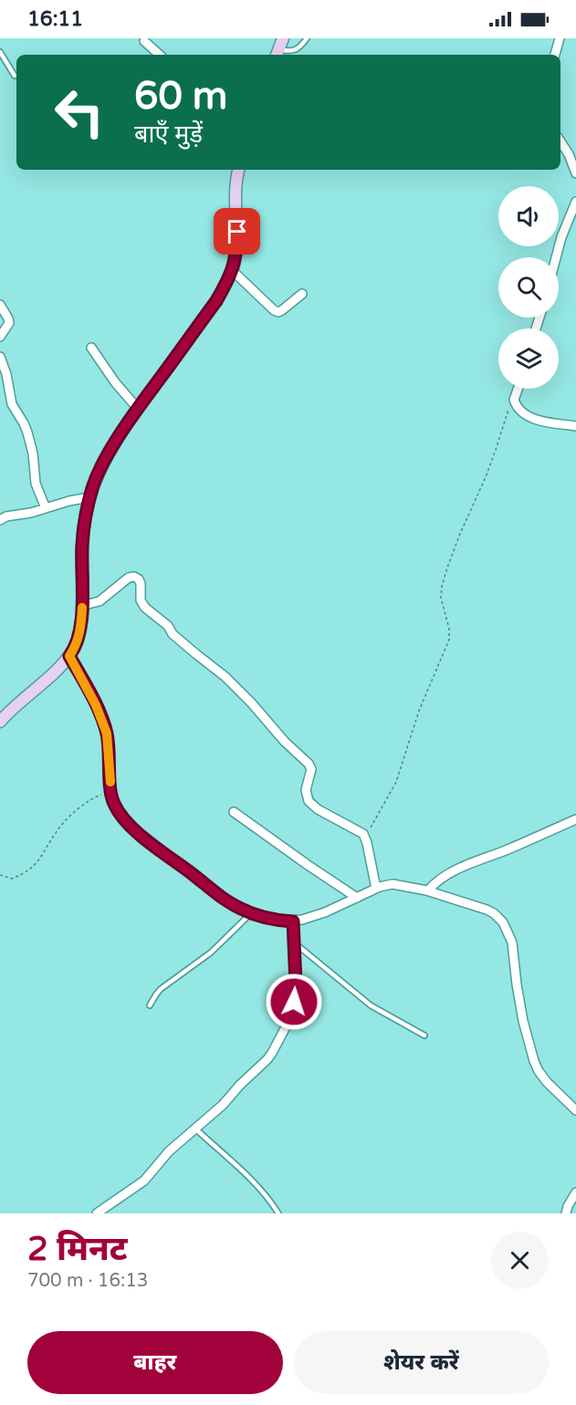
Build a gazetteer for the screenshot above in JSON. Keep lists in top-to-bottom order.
{
  "page": {
    "status": "16:11",
    "turn": ["60 m", "बाएँ मुड़ें"],
    "heading": ["2 मिनट", "700 m · 16:13"],
    "buttons": ["बाहर", "शेयर करें"]
  }
}
